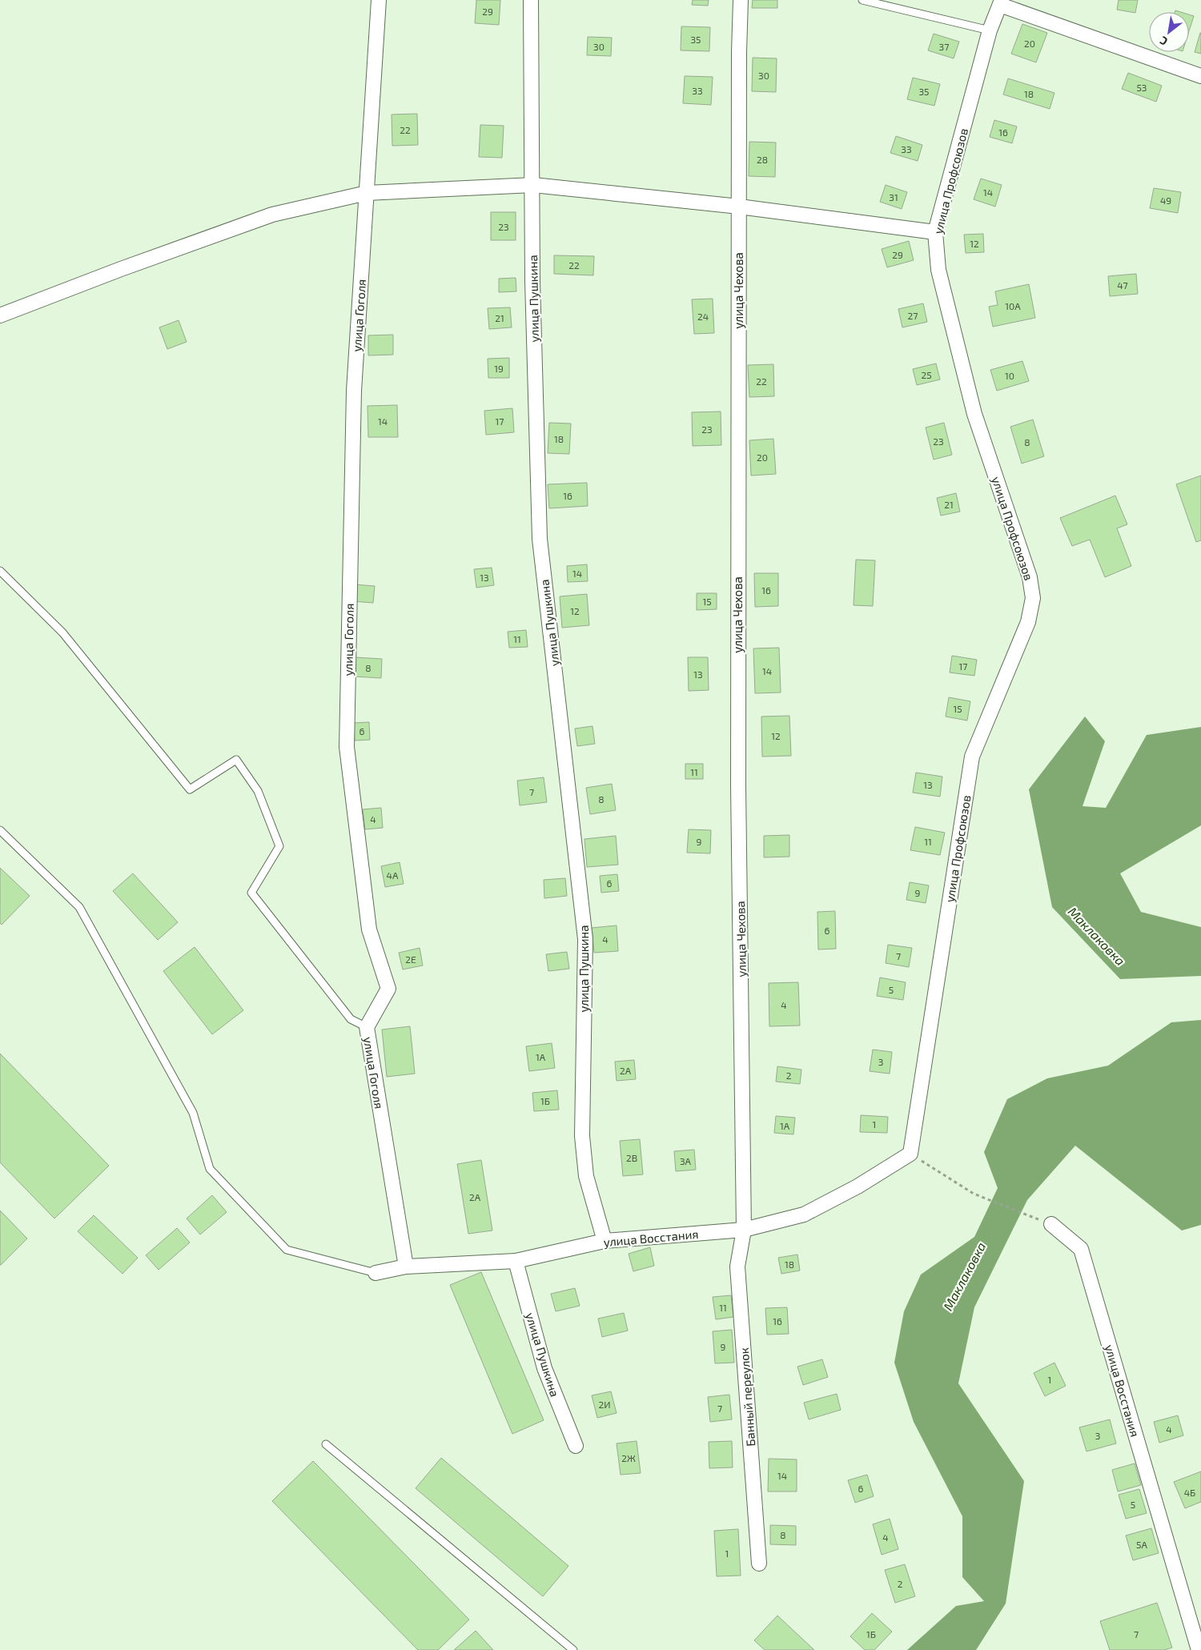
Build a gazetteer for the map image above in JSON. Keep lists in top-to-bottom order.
{
  "streets": {
    "street": [
      "улица Профсоюзов",
      "улица Чехова",
      "улица Пушкина",
      "улица Гоголя",
      "улица Восстания",
      "Банный переулок"
    ]
  },
  "crossings": [
    ["улица Профсоюзов", "улица Восстания"],
    ["улица Чехова", "улица Восстания"],
    ["улица Чехова", "Банный переулок"],
    ["улица Пушкина", "улица Восстания"],
    ["улица Гоголя", "улица Восстания"],
    ["улица Восстания", "Банный переулок"]
  ],
  "water": ["Маклаковка"],
  "house_numbers": [
    "29",
    "35",
    "20",
    "30",
    "37",
    "30",
    "53",
    "33",
    "35",
    "18",
    "22",
    "16",
    "33",
    "28",
    "14",
    "31",
    "49",
    "23",
    "12",
    "29",
    "22",
    "47",
    "10А",
    "27",
    "24",
    "21",
    "19",
    "25",
    "10",
    "22",
    "14",
    "17",
    "23",
    "18",
    "23",
    "8",
    "20",
    "16",
    "21",
    "14",
    "13",
    "16",
    "15",
    "12",
    "11",
    "17",
    "8",
    "14",
    "13",
    "15",
    "6",
    "12",
    "11",
    "13",
    "7",
    "8",
    "4",
    "9",
    "11",
    "4А",
    "6",
    "9",
    "6",
    "4",
    "7",
    "2Е",
    "5",
    "4",
    "1А",
    "3",
    "2А",
    "2",
    "1Б",
    "1",
    "1А",
    "2В",
    "3А",
    "2А",
    "18",
    "11",
    "16",
    "9",
    "1",
    "2И",
    "7",
    "4",
    "3",
    "2Ж",
    "14",
    "6",
    "4Б",
    "5",
    "8",
    "4",
    "5А",
    "1",
    "2",
    "1Б",
    "7"
  ],
  "north": "bottom left"
}
